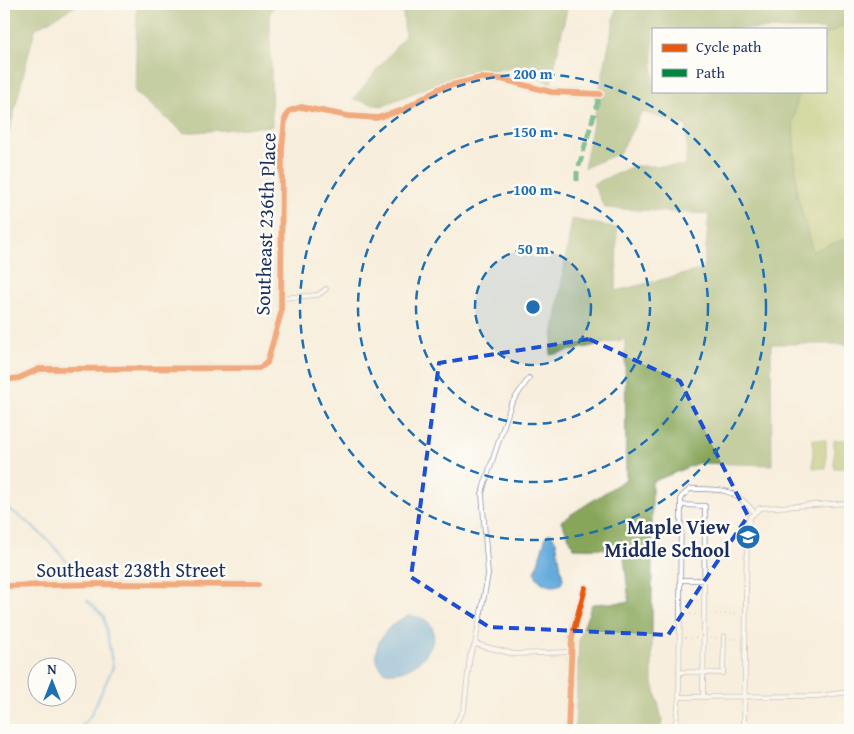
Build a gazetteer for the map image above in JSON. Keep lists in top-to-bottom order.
{
  "streets": {
    "street": ["Southeast 236th Place", "Southeast 238th Street"]
  },
  "places": {
    "school or university": ["Maple View Middle School"]
  },
  "legend": ["Cycle path", "Path"],
  "north": "top",
  "rings": [
    "200 m",
    "150 m",
    "100 m",
    "50 m"
  ]
}
